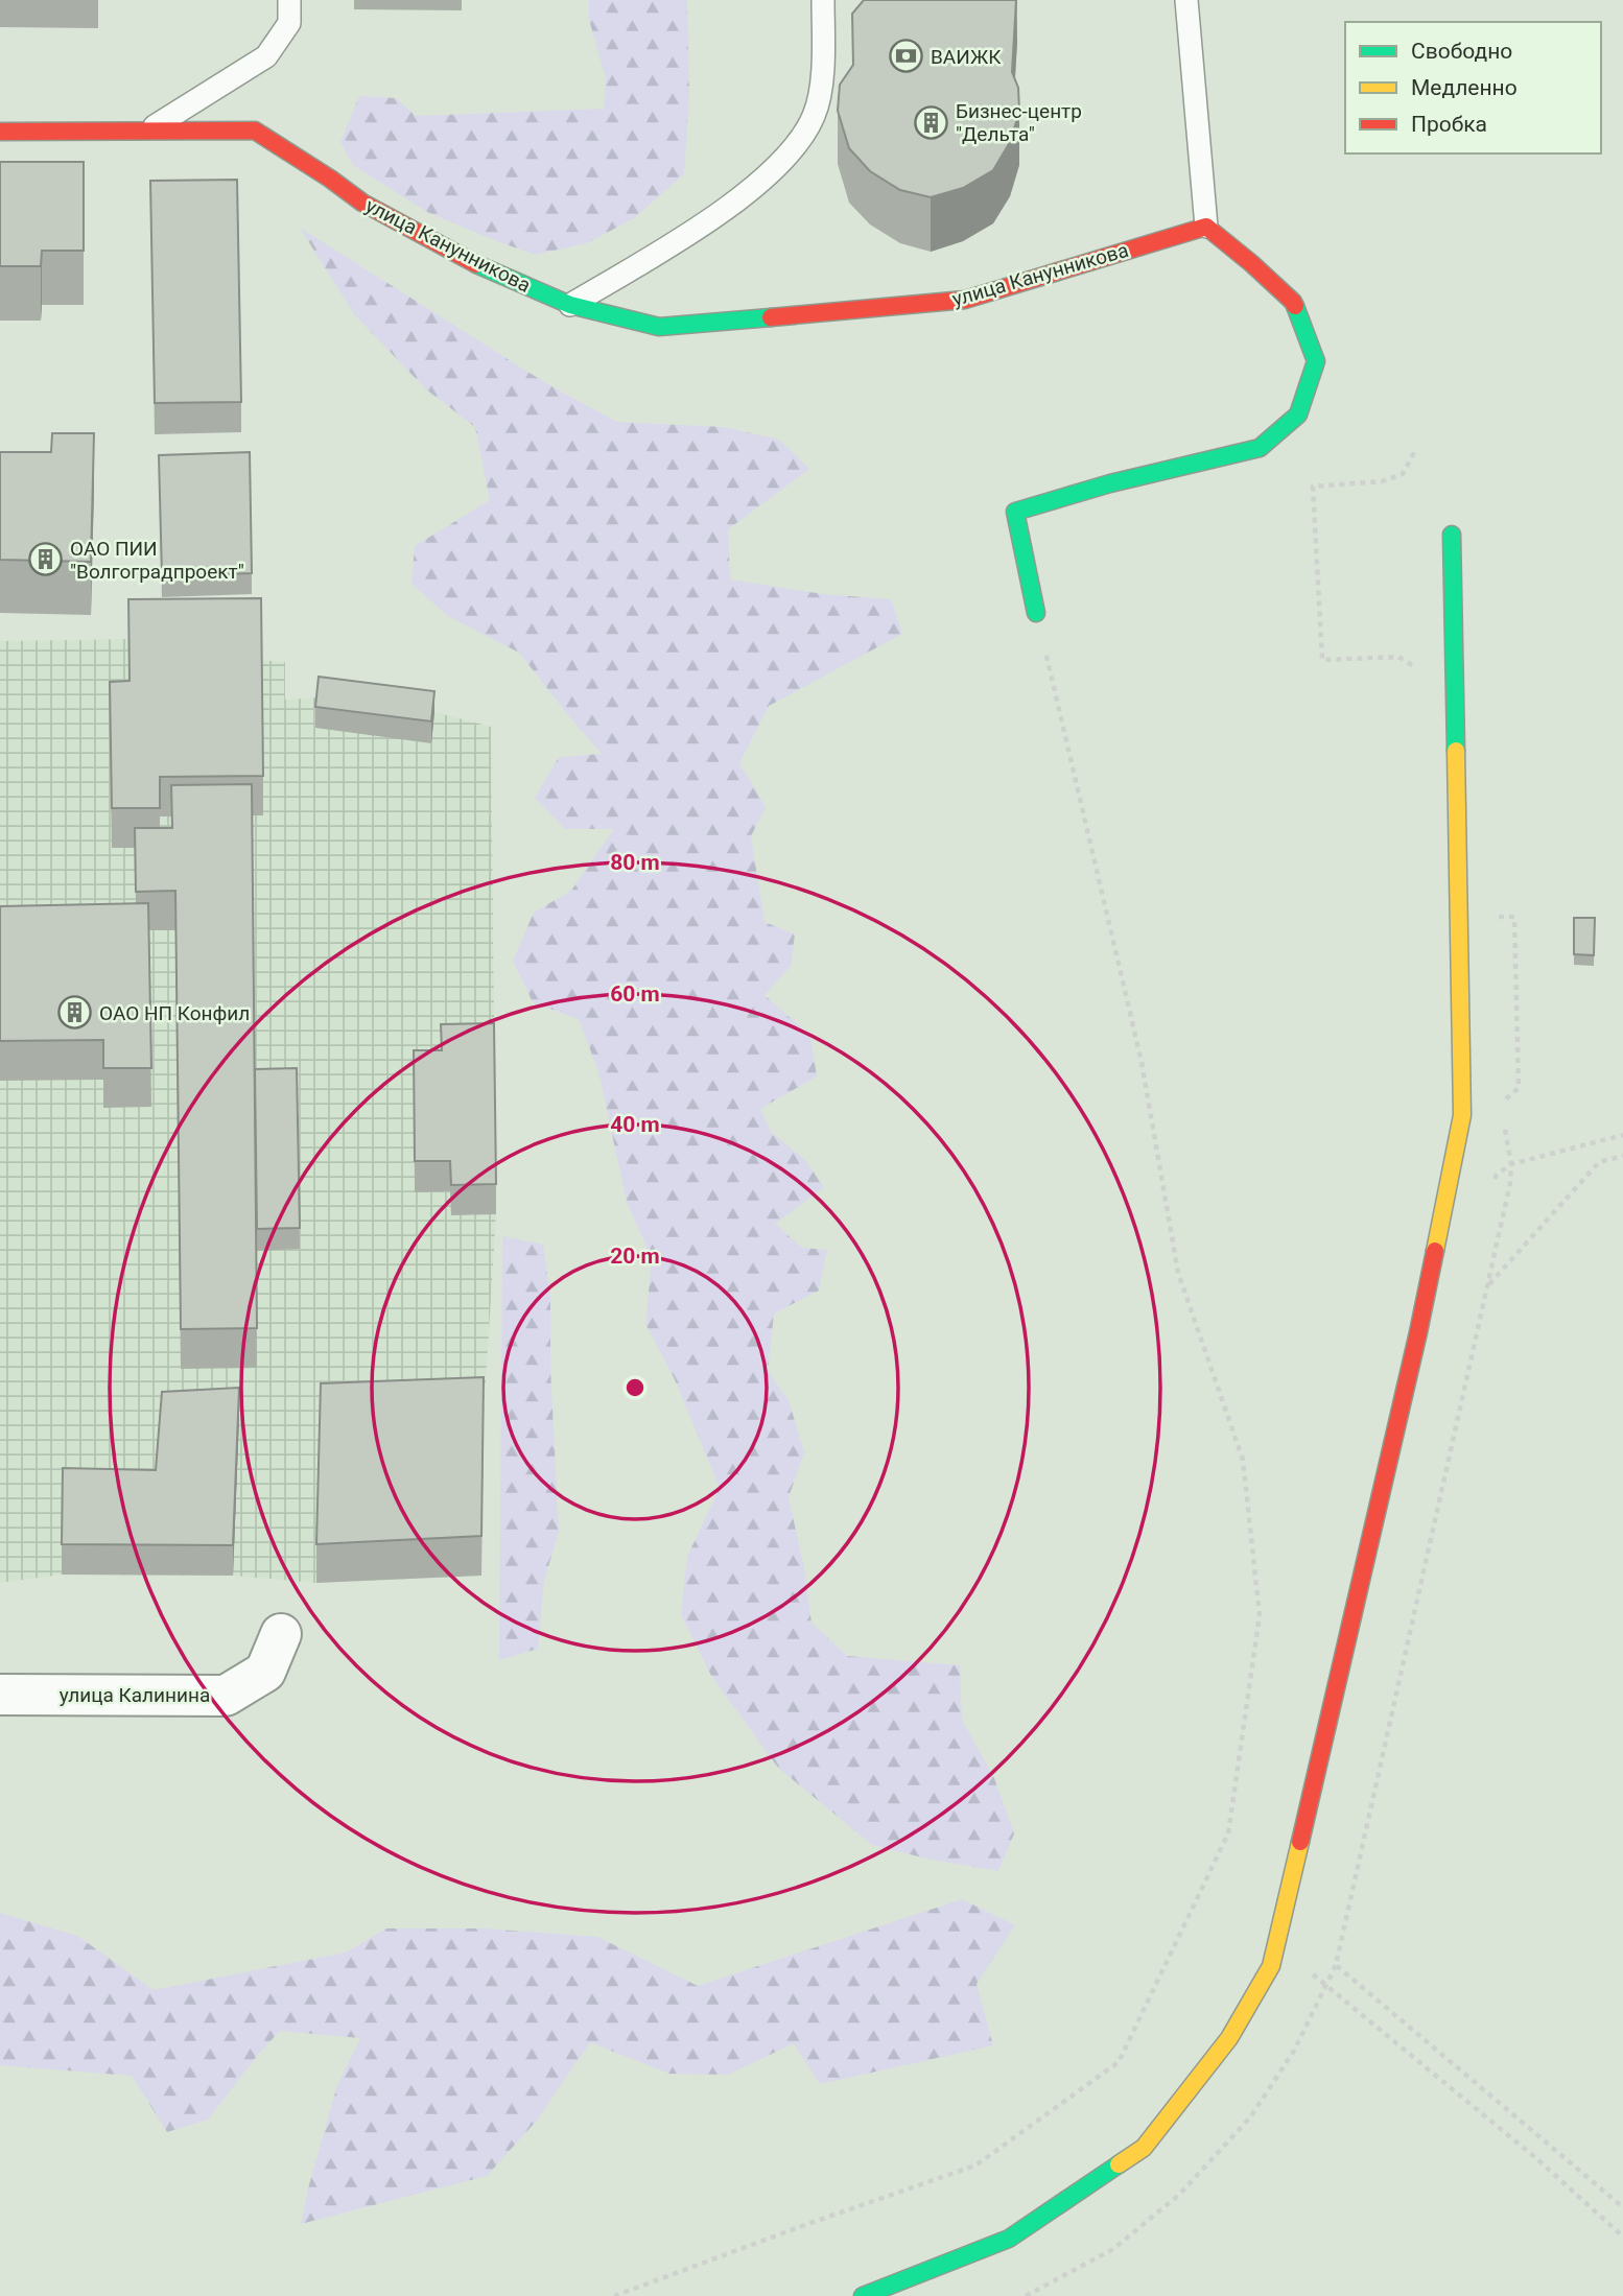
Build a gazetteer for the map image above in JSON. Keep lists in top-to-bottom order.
{
  "streets": {
    "street": ["улица Канунникова", "улица Калинина"]
  },
  "places": {
    "bank": ["ВАИЖК"],
    "building": ["Бизнес-центр \"Дельта\"", "ОАО ПИИ \"Волгоградпроект\"", "ОАО НП Конфил"]
  },
  "legend": ["Свободно", "Медленно", "Пробка"],
  "rings": [
    "80 m",
    "60 m",
    "40 m",
    "20 m"
  ]
}
